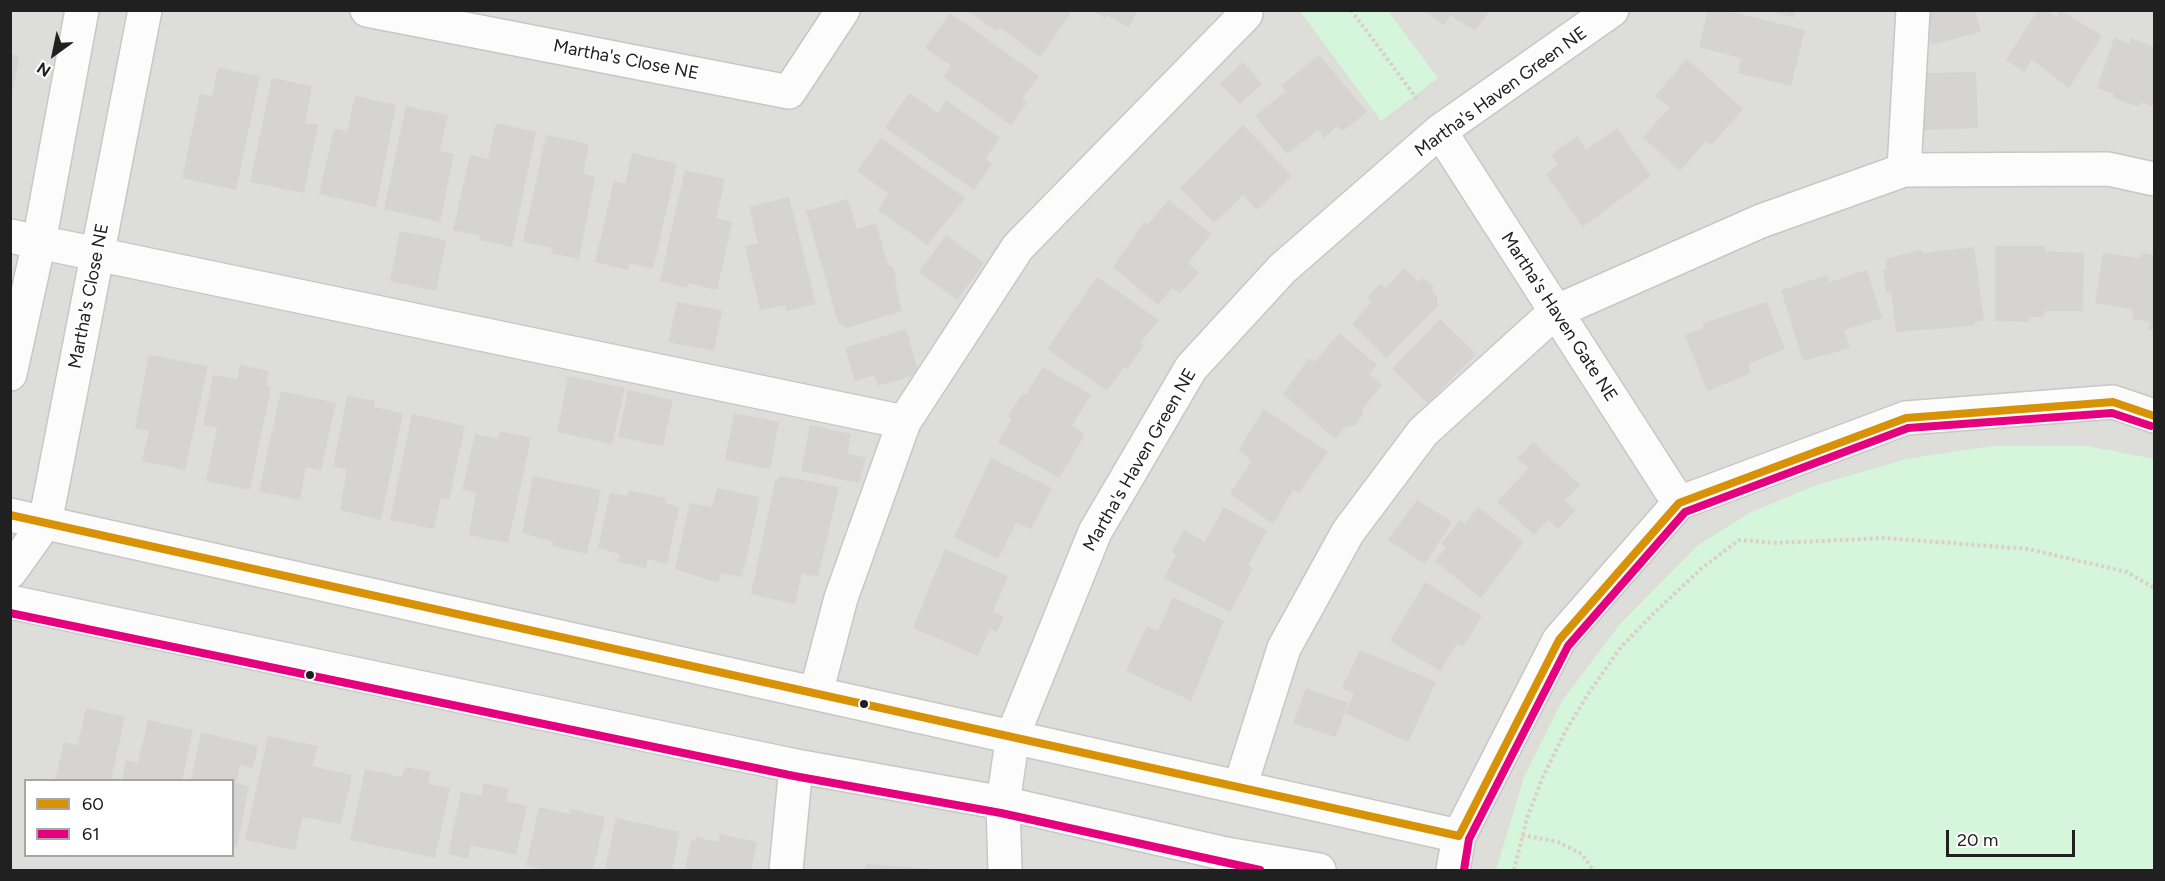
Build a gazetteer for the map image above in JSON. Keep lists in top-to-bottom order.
{
  "streets": {
    "street": ["Martha's Close NE", "Martha's Haven Green NE", "Martha's Haven Gate NE"]
  },
  "crossings": [
    ["Martha's Haven Green NE", "Martha's Haven Gate NE"]
  ],
  "lines": ["transit line 60", "transit line 61"],
  "legend": ["60", "61"],
  "scale_bar": "20 m",
  "north": "bottom left"
}
